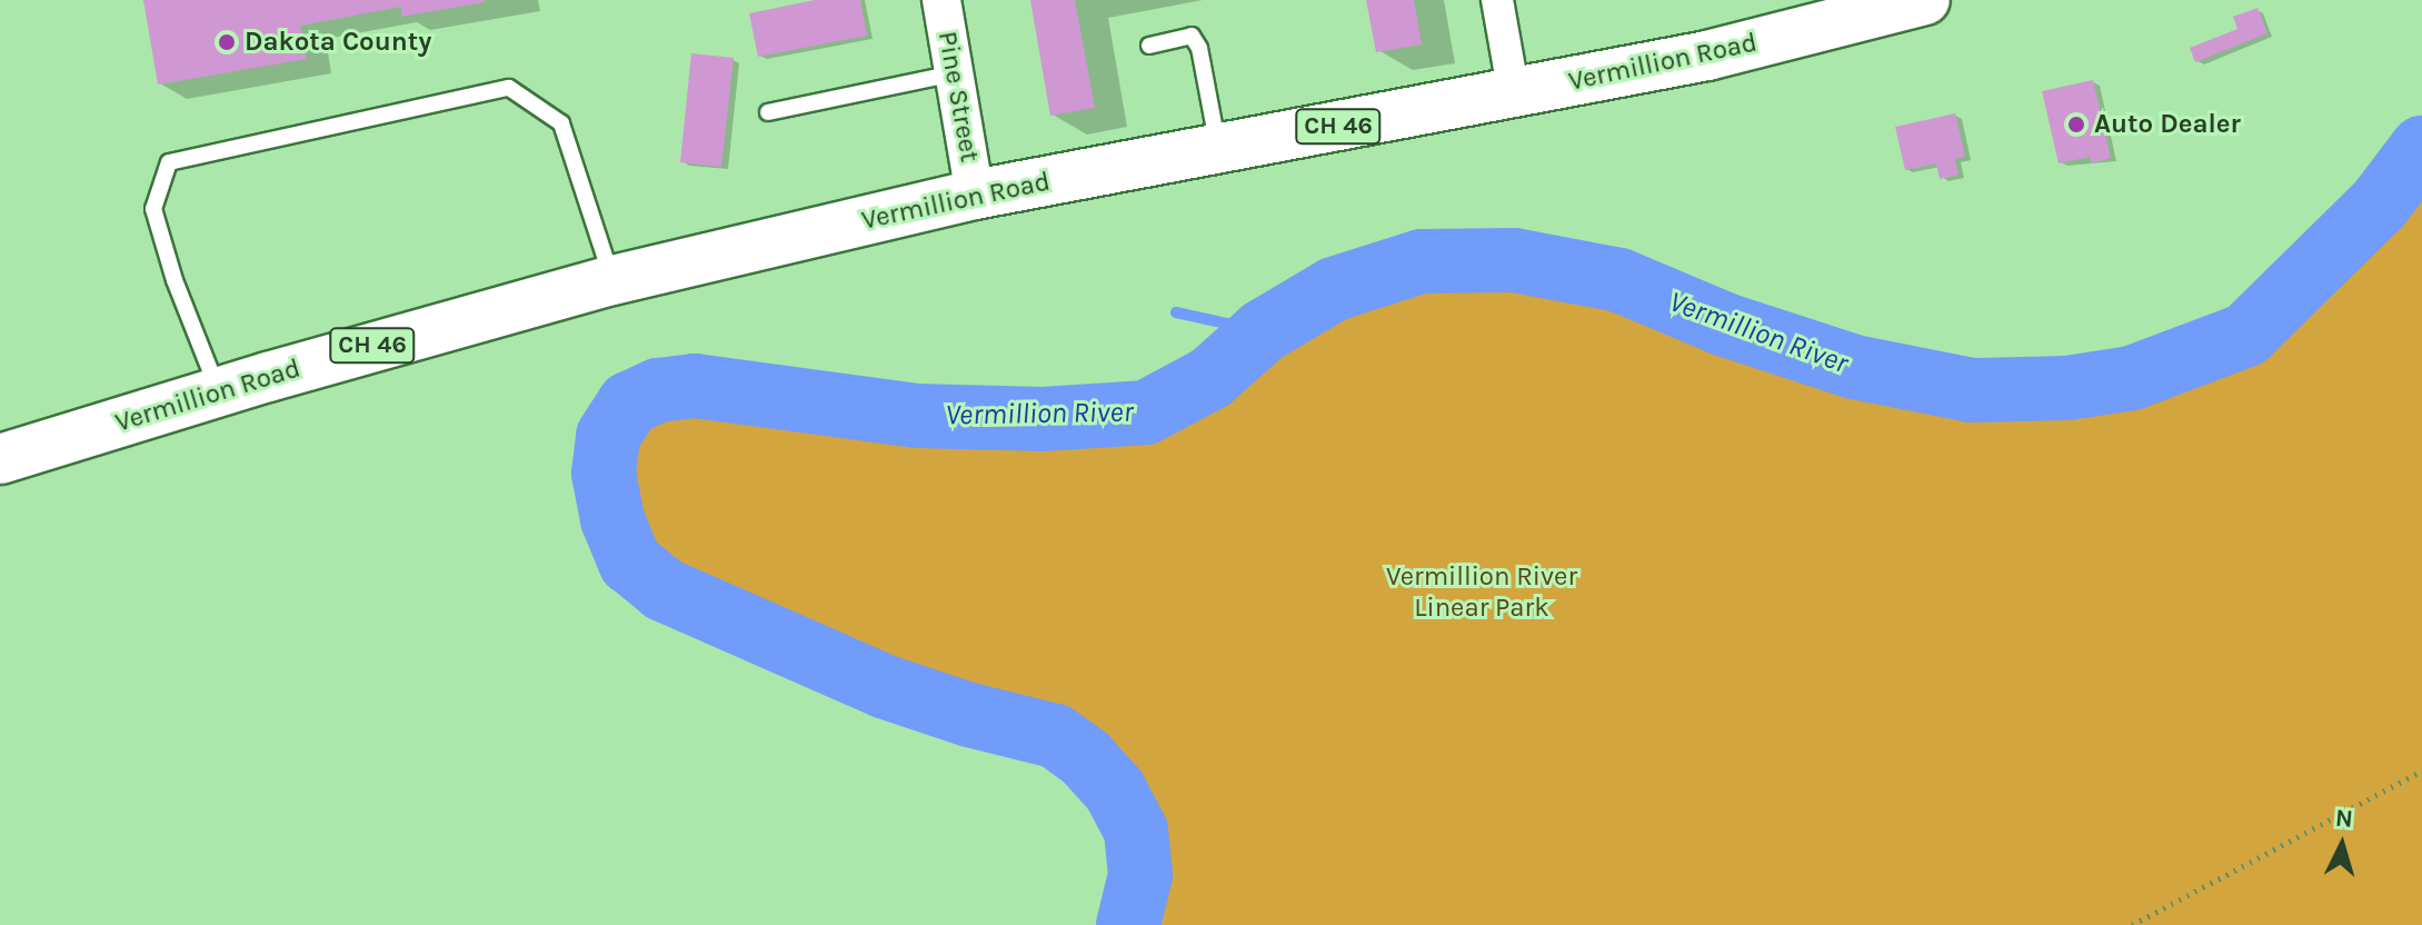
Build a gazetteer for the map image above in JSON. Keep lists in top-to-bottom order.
{
  "streets": {
    "main road": ["Vermillion Road", "CH 46"],
    "street": ["Pine Street"]
  },
  "crossings": [
    ["Vermillion Road", "Pine Street"]
  ],
  "water": ["Vermillion River"],
  "parks": ["Vermillion River Linear Park"],
  "places": ["Dakota County", "Auto Dealer"],
  "north": "top"
}
